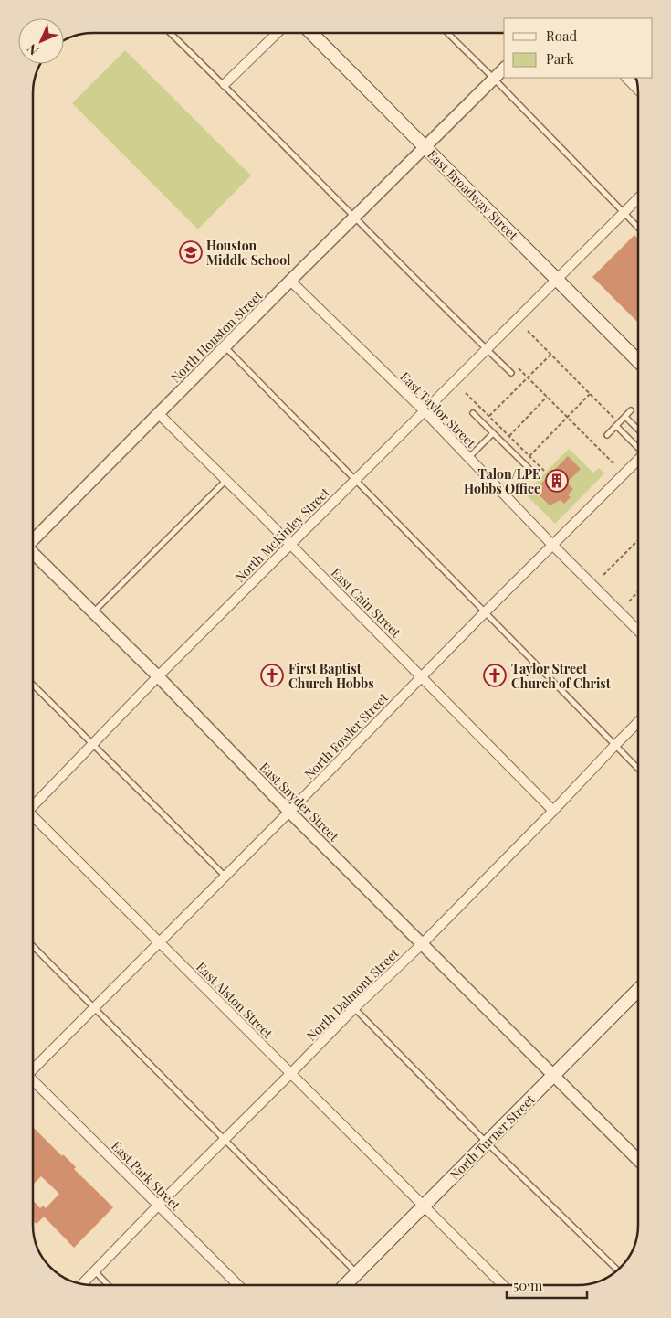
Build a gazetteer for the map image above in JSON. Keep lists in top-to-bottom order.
{
  "streets": {
    "main road": ["East Broadway Street", "North Turner Street"],
    "street": [
      "North Houston Street",
      "East Taylor Street",
      "North McKinley Street",
      "East Cain Street",
      "North Fowler Street",
      "East Snyder Street",
      "North Dalmont Street",
      "East Alston Street",
      "East Park Street"
    ]
  },
  "crossings": [
    ["East Broadway Street", "North Houston Street"],
    ["East Broadway Street", "North McKinley Street"],
    ["North Houston Street", "East Taylor Street"],
    ["North Houston Street", "East Cain Street"],
    ["East Taylor Street", "North McKinley Street"],
    ["East Taylor Street", "North Fowler Street"],
    ["North McKinley Street", "East Cain Street"],
    ["North McKinley Street", "East Snyder Street"],
    ["East Cain Street", "North Fowler Street"],
    ["East Cain Street", "North Dalmont Street"],
    ["North Fowler Street", "East Snyder Street"],
    ["North Fowler Street", "East Alston Street"],
    ["East Snyder Street", "North Dalmont Street"],
    ["East Snyder Street", "North Turner Street"],
    ["North Dalmont Street", "East Alston Street"],
    ["North Dalmont Street", "East Park Street"],
    ["East Alston Street", "North Turner Street"]
  ],
  "places": {
    "school or university": ["Houston Middle School"],
    "building": ["Talon/LPE Hobbs Office"],
    "church": ["First Baptist Church Hobbs", "Taylor Street Church of Christ"]
  },
  "legend": ["Road", "Park"],
  "scale_bar": "50 m",
  "north": "bottom left"
}
